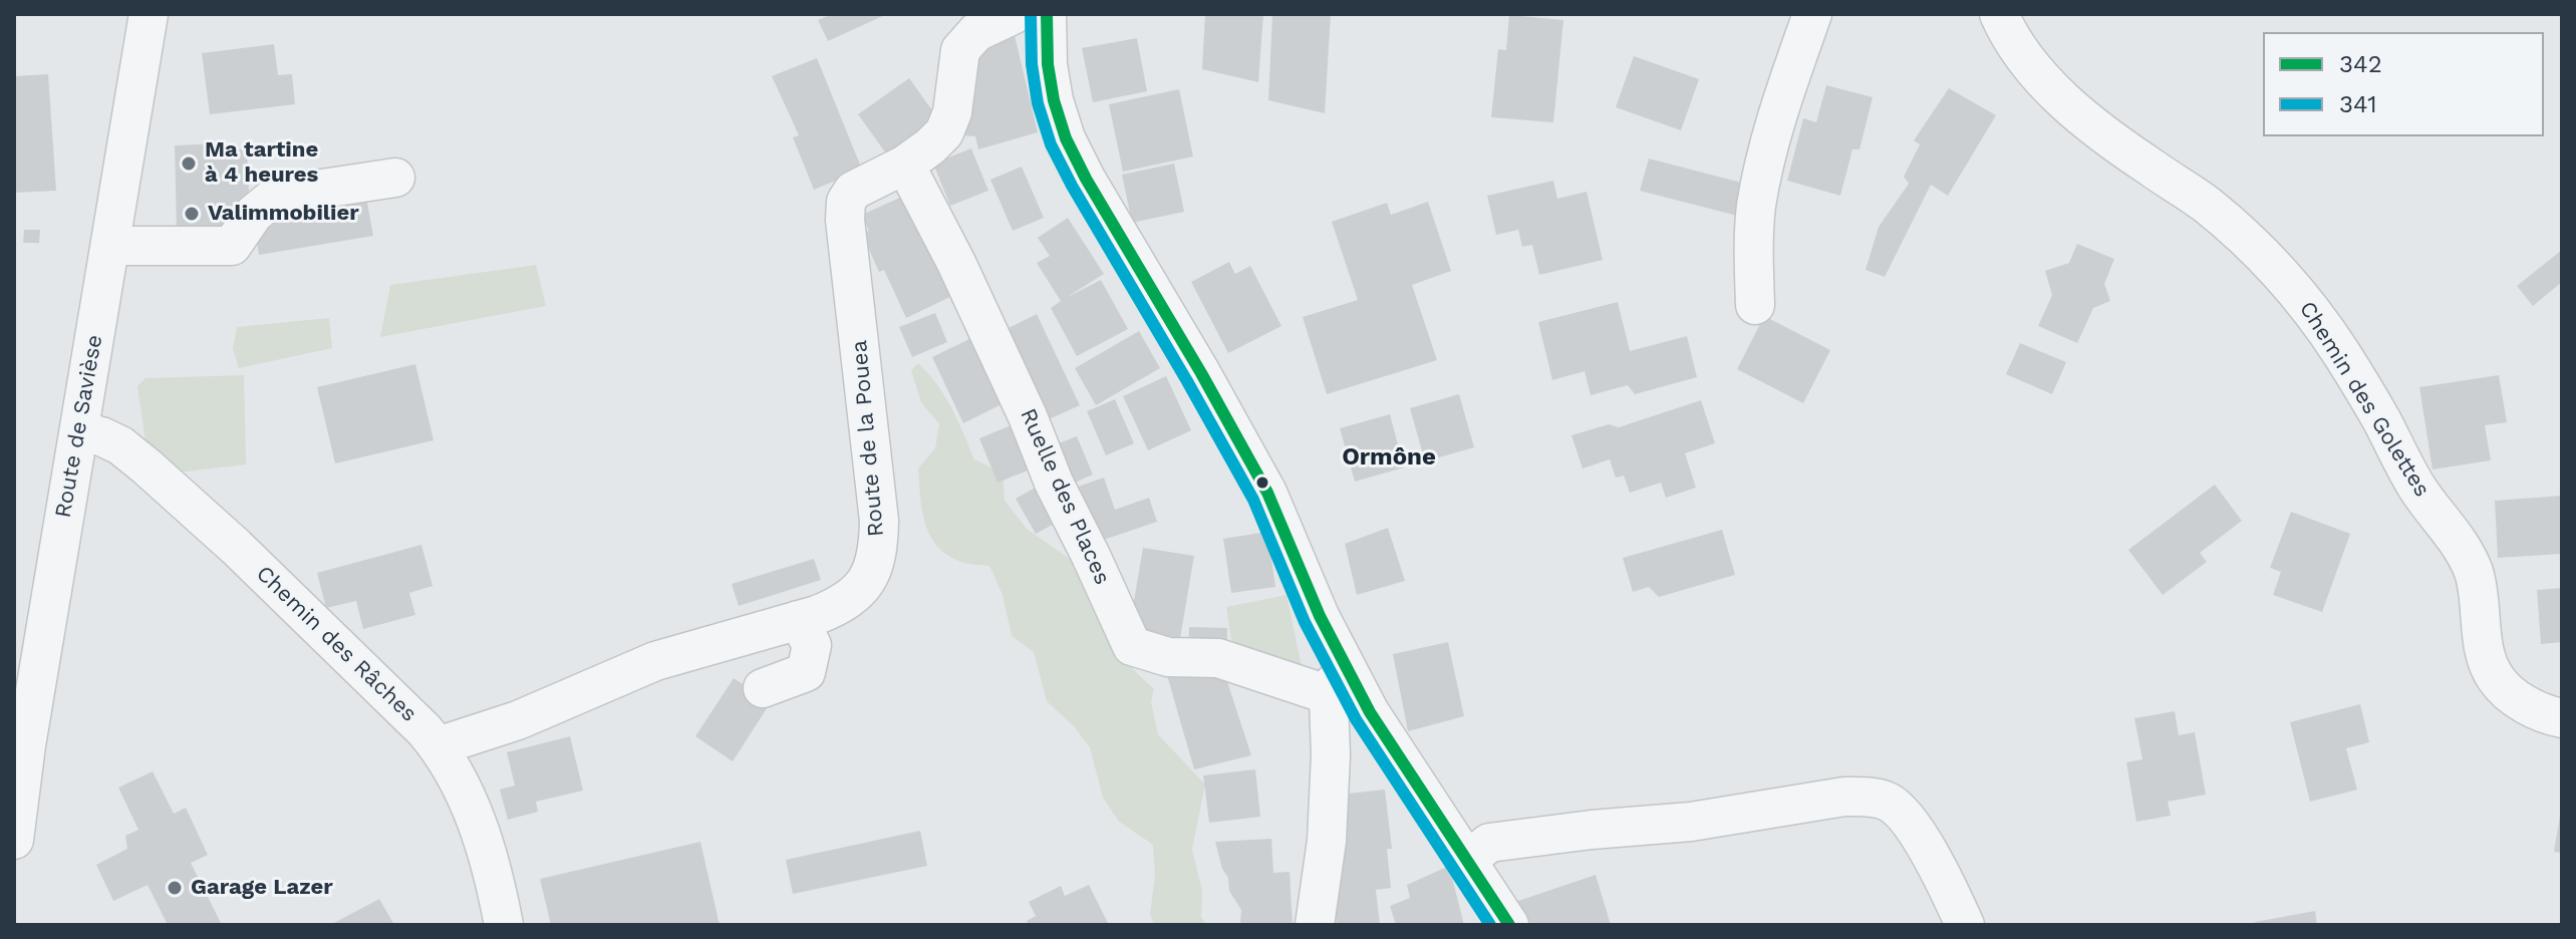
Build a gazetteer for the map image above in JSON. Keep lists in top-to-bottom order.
{
  "streets": {
    "street": [
      "Chemin des Golettes",
      "Route de Savièse",
      "Route de la Pouea",
      "Ruelle des Places",
      "Chemin des Râches"
    ]
  },
  "crossings": [
    ["Route de Savièse", "Chemin des Râches"],
    ["Route de la Pouea", "Ruelle des Places"],
    ["Route de la Pouea", "Chemin des Râches"]
  ],
  "districts": ["Ormône"],
  "places": ["Ma tartine à 4 heures", "Valimmobilier", "Garage Lazer"],
  "lines": ["transit line 342", "transit line 341"],
  "legend": ["342", "341"]
}
